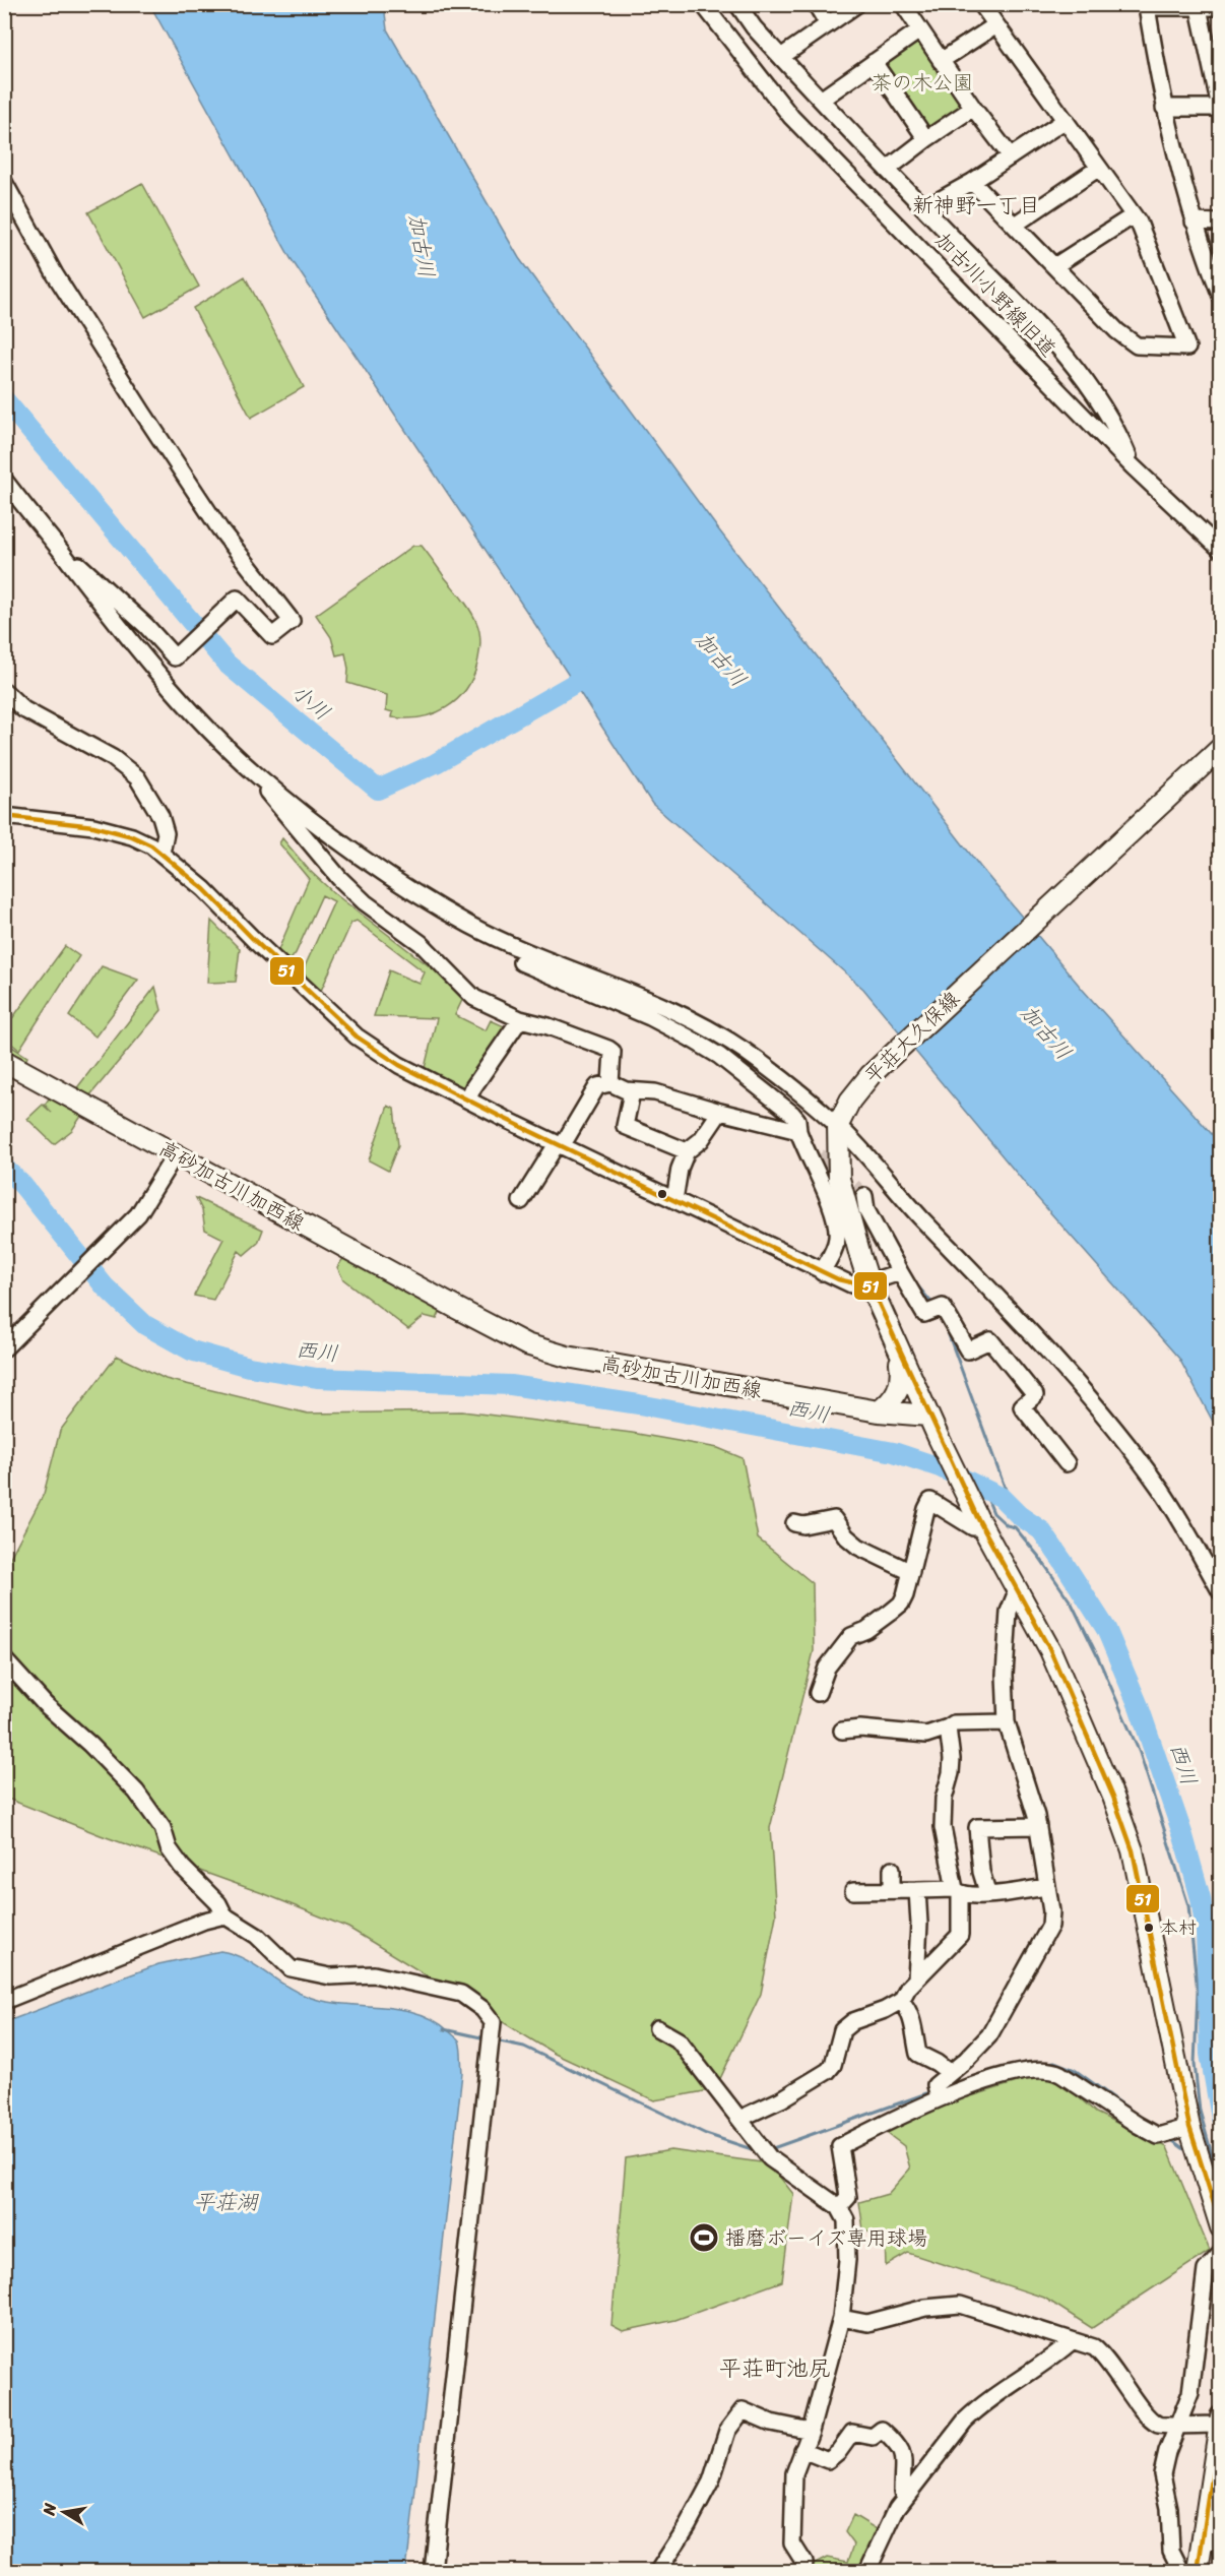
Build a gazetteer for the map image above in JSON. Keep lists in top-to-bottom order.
{
  "streets": {
    "main road": ["平荘大久保線", "高砂加古川加西線"],
    "street": ["加古川小野線旧道"]
  },
  "districts": ["新神野一丁目", "平荘町池尻"],
  "water": [
    "加古川",
    "小川",
    "西川",
    "平荘湖"
  ],
  "parks": ["茶の木公園"],
  "places": {
    "other": ["本村"],
    "sports": ["播磨ボーイズ専用球場"]
  },
  "lines": ["transit line 51"],
  "north": "left"
}
